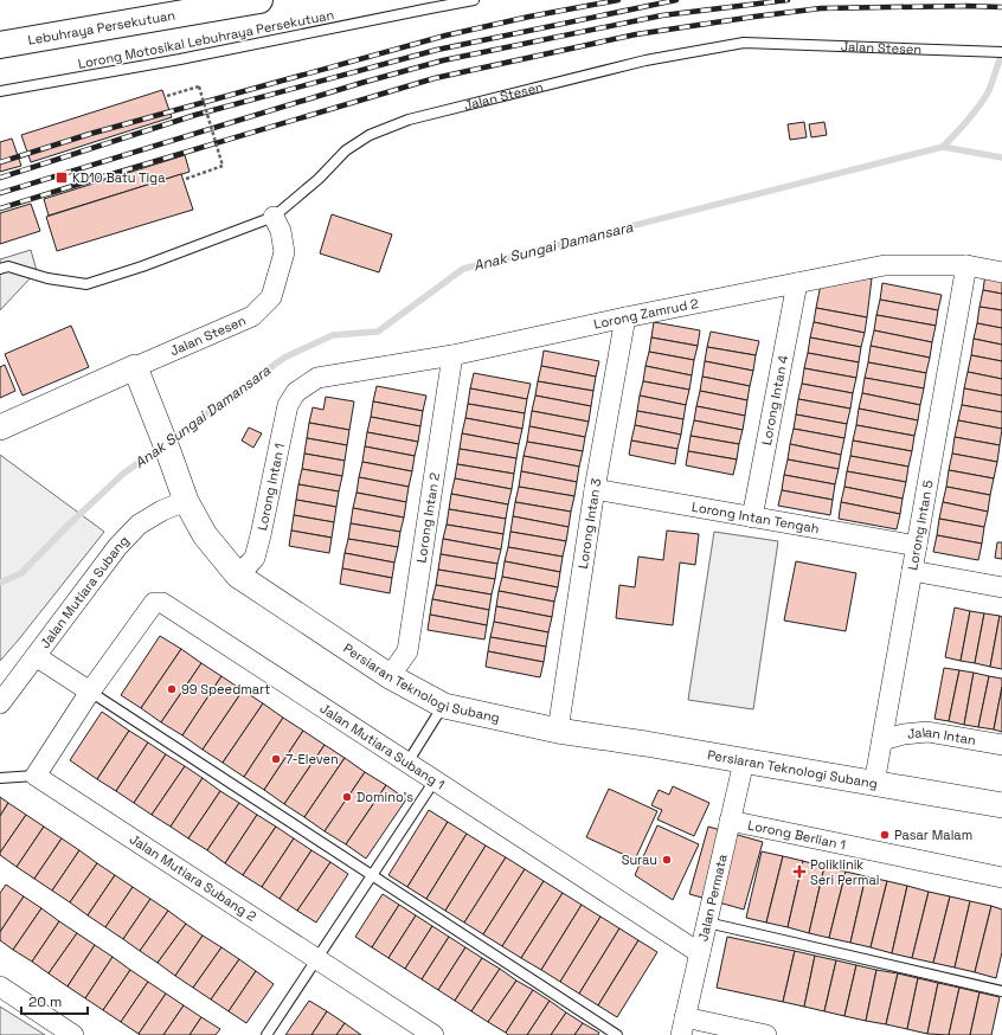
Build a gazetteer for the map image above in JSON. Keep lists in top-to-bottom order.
{
  "streets": {
    "highway": ["Lebuhraya Persekutuan"],
    "street": [
      "Jalan Stesen",
      "Lorong Zamrud 2",
      "Lorong Intan 4",
      "Lorong Intan 1",
      "Lorong Intan 2",
      "Lorong Intan Tengah",
      "Lorong Intan 3",
      "Lorong Intan 5",
      "Jalan Mutiara Subang",
      "Persiaran Teknologi Subang",
      "Jalan Intan",
      "Jalan Mutiara Subang 1",
      "Lorong Berlian 1",
      "Jalan Mutiara Subang 2",
      "Jalan Permata"
    ],
    "lane": ["Lorong Motosikal Lebuhraya Persekutuan"]
  },
  "crossings": [
    ["Jalan Stesen", "Persiaran Teknologi Subang"],
    ["Lorong Zamrud 2", "Lorong Intan 4"],
    ["Lorong Zamrud 2", "Lorong Intan 1"],
    ["Lorong Zamrud 2", "Lorong Intan 2"],
    ["Lorong Zamrud 2", "Lorong Intan 3"],
    ["Lorong Zamrud 2", "Lorong Intan 5"],
    ["Lorong Intan 4", "Lorong Intan Tengah"],
    ["Lorong Intan 1", "Persiaran Teknologi Subang"],
    ["Lorong Intan 2", "Persiaran Teknologi Subang"],
    ["Lorong Intan Tengah", "Lorong Intan 3"],
    ["Lorong Intan Tengah", "Lorong Intan 5"],
    ["Lorong Intan 3", "Persiaran Teknologi Subang"],
    ["Lorong Intan 5", "Persiaran Teknologi Subang"],
    ["Lorong Intan 5", "Jalan Intan"],
    ["Jalan Mutiara Subang", "Persiaran Teknologi Subang"],
    ["Persiaran Teknologi Subang", "Jalan Permata"],
    ["Jalan Mutiara Subang 1", "Jalan Permata"],
    ["Lorong Berlian 1", "Jalan Permata"]
  ],
  "water": ["Anak Sungai Damansara"],
  "places": {
    "transit": ["KD10 Batu Tiga"],
    "other": [
      "99 Speedmart",
      "7-Eleven",
      "Domino's",
      "Pasar Malam",
      "Surau"
    ],
    "health": ["Poliklinik Seri Permai"]
  },
  "scale_bar": "20 m"
}
